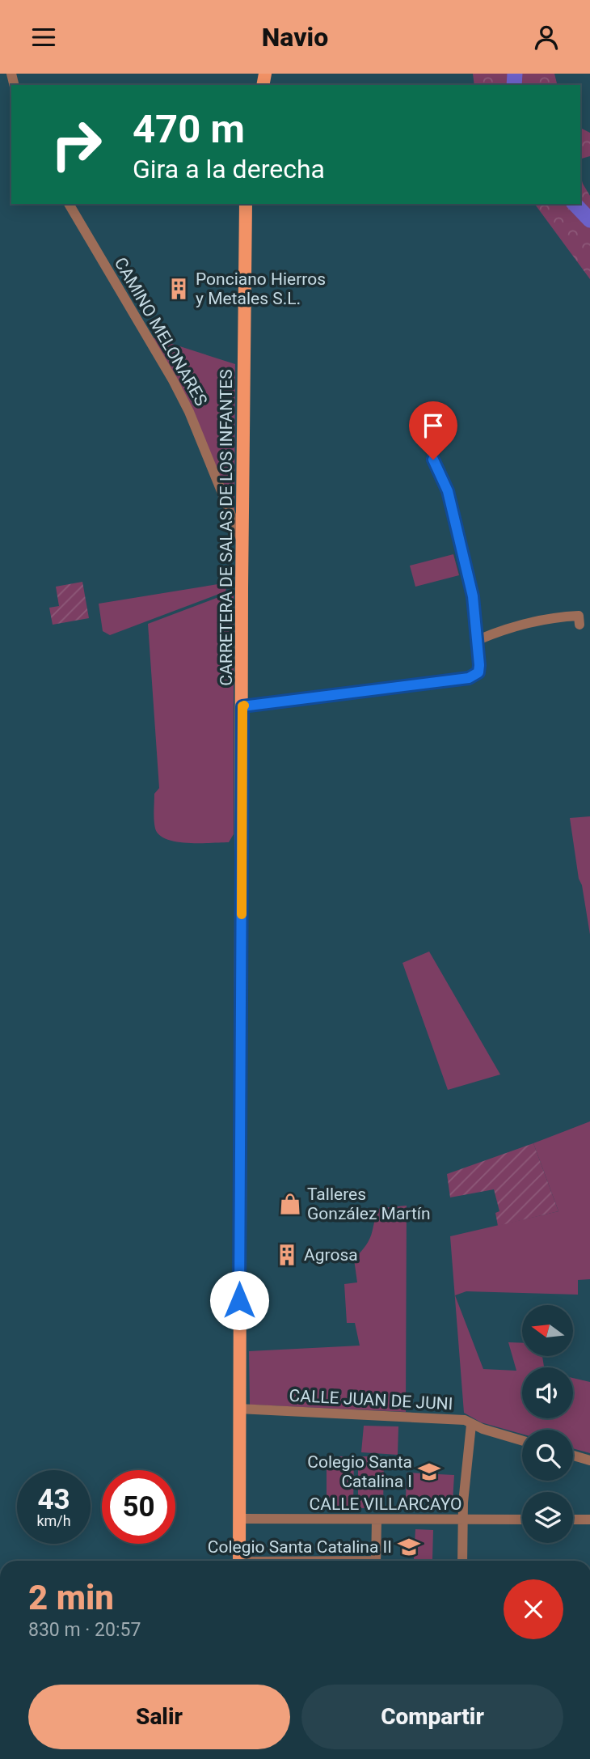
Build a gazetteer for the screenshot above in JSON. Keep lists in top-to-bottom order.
{
  "streets": {
    "main road": ["CARRETERA DE SALAS DE LOS INFANTES"],
    "street": ["CAMINO MELONARES", "CALLE JUAN DE JUNI", "CALLE VILLARCAYO"]
  },
  "crossings": [
    ["CAMINO MELONARES", "CARRETERA DE SALAS DE LOS INFANTES"],
    ["CARRETERA DE SALAS DE LOS INFANTES", "CALLE JUAN DE JUNI"],
    ["CARRETERA DE SALAS DE LOS INFANTES", "CALLE VILLARCAYO"]
  ],
  "places": {
    "building": ["Ponciano Hierros y Metales S.L.", "Agrosa"],
    "shop": ["Talleres González Martín"],
    "school or university": ["Colegio Santa Catalina I", "Colegio Santa Catalina II"]
  },
  "north": "left",
  "page": {
    "header": "Navio",
    "turn": ["470 m", "Gira a la derecha"],
    "speed": "43 km/h",
    "limit": "50",
    "heading": ["2 min", "830 m · 20:57"],
    "buttons": ["Salir", "Compartir"]
  }
}
